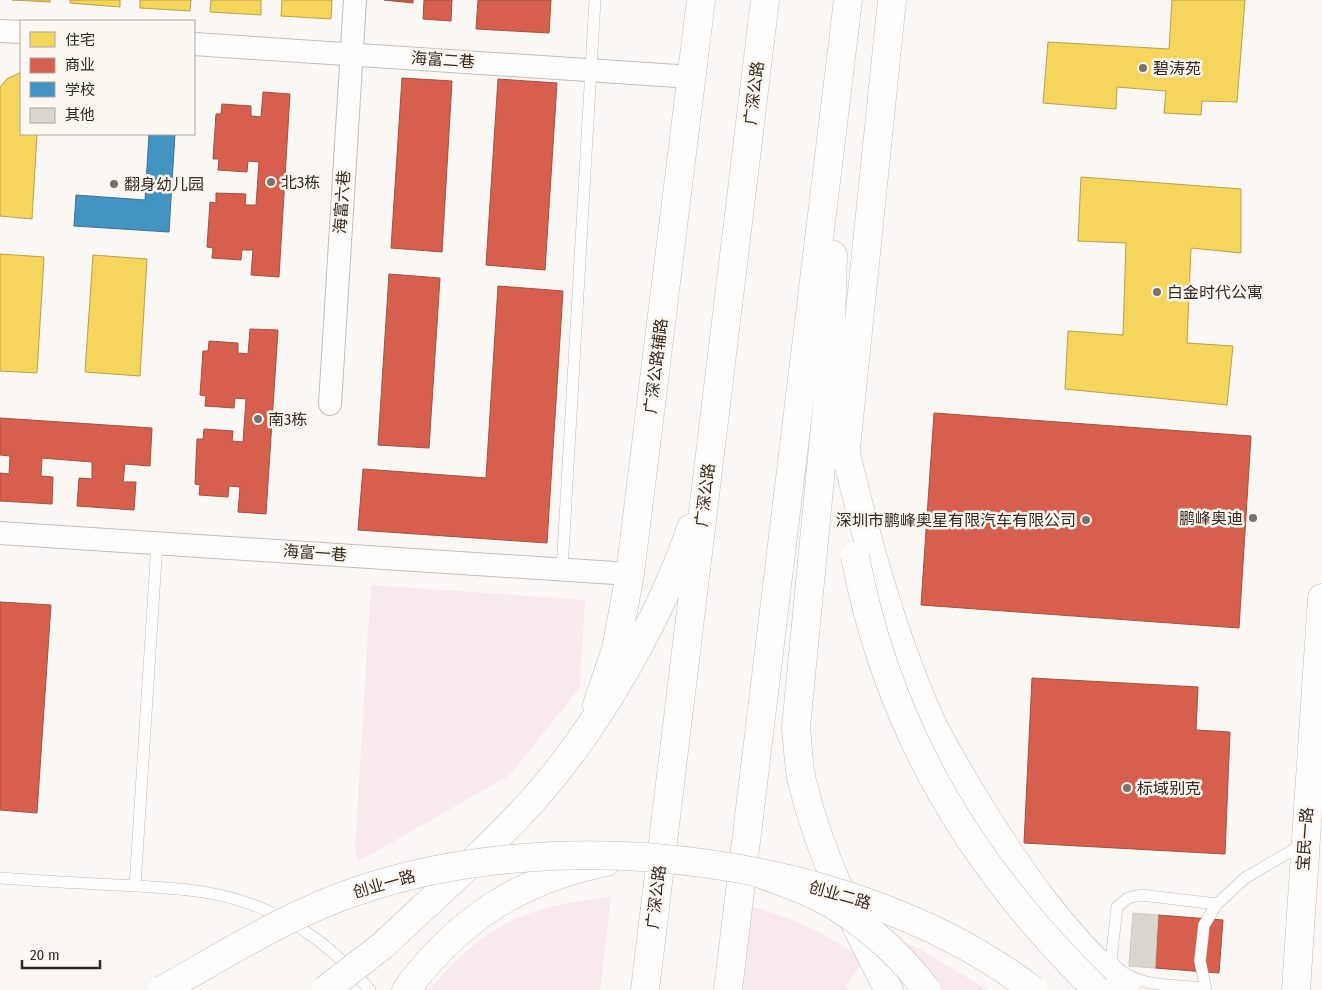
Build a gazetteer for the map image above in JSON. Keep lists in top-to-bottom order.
{
  "streets": {
    "main road": [
      "广深公路",
      "广深公路辅路",
      "宝民一路",
      "创业一路",
      "创业二路"
    ],
    "street": ["海富二巷", "海富六巷", "海富一巷"]
  },
  "crossings": [
    ["海富二巷", "海富六巷"],
    ["海富二巷", "广深公路辅路"],
    ["广深公路辅路", "海富一巷"],
    ["创业一路", "创业二路"]
  ],
  "places": [
    "碧涛苑",
    "北3栋",
    "翻身幼儿园",
    "白金时代公寓",
    "南3栋",
    "鹏峰奥迪",
    "深圳市鹏峰奥星有限汽车有限公司",
    "标域别克"
  ],
  "legend": [
    "住宅",
    "商业",
    "学校",
    "其他"
  ],
  "scale_bar": "20 m"
}
